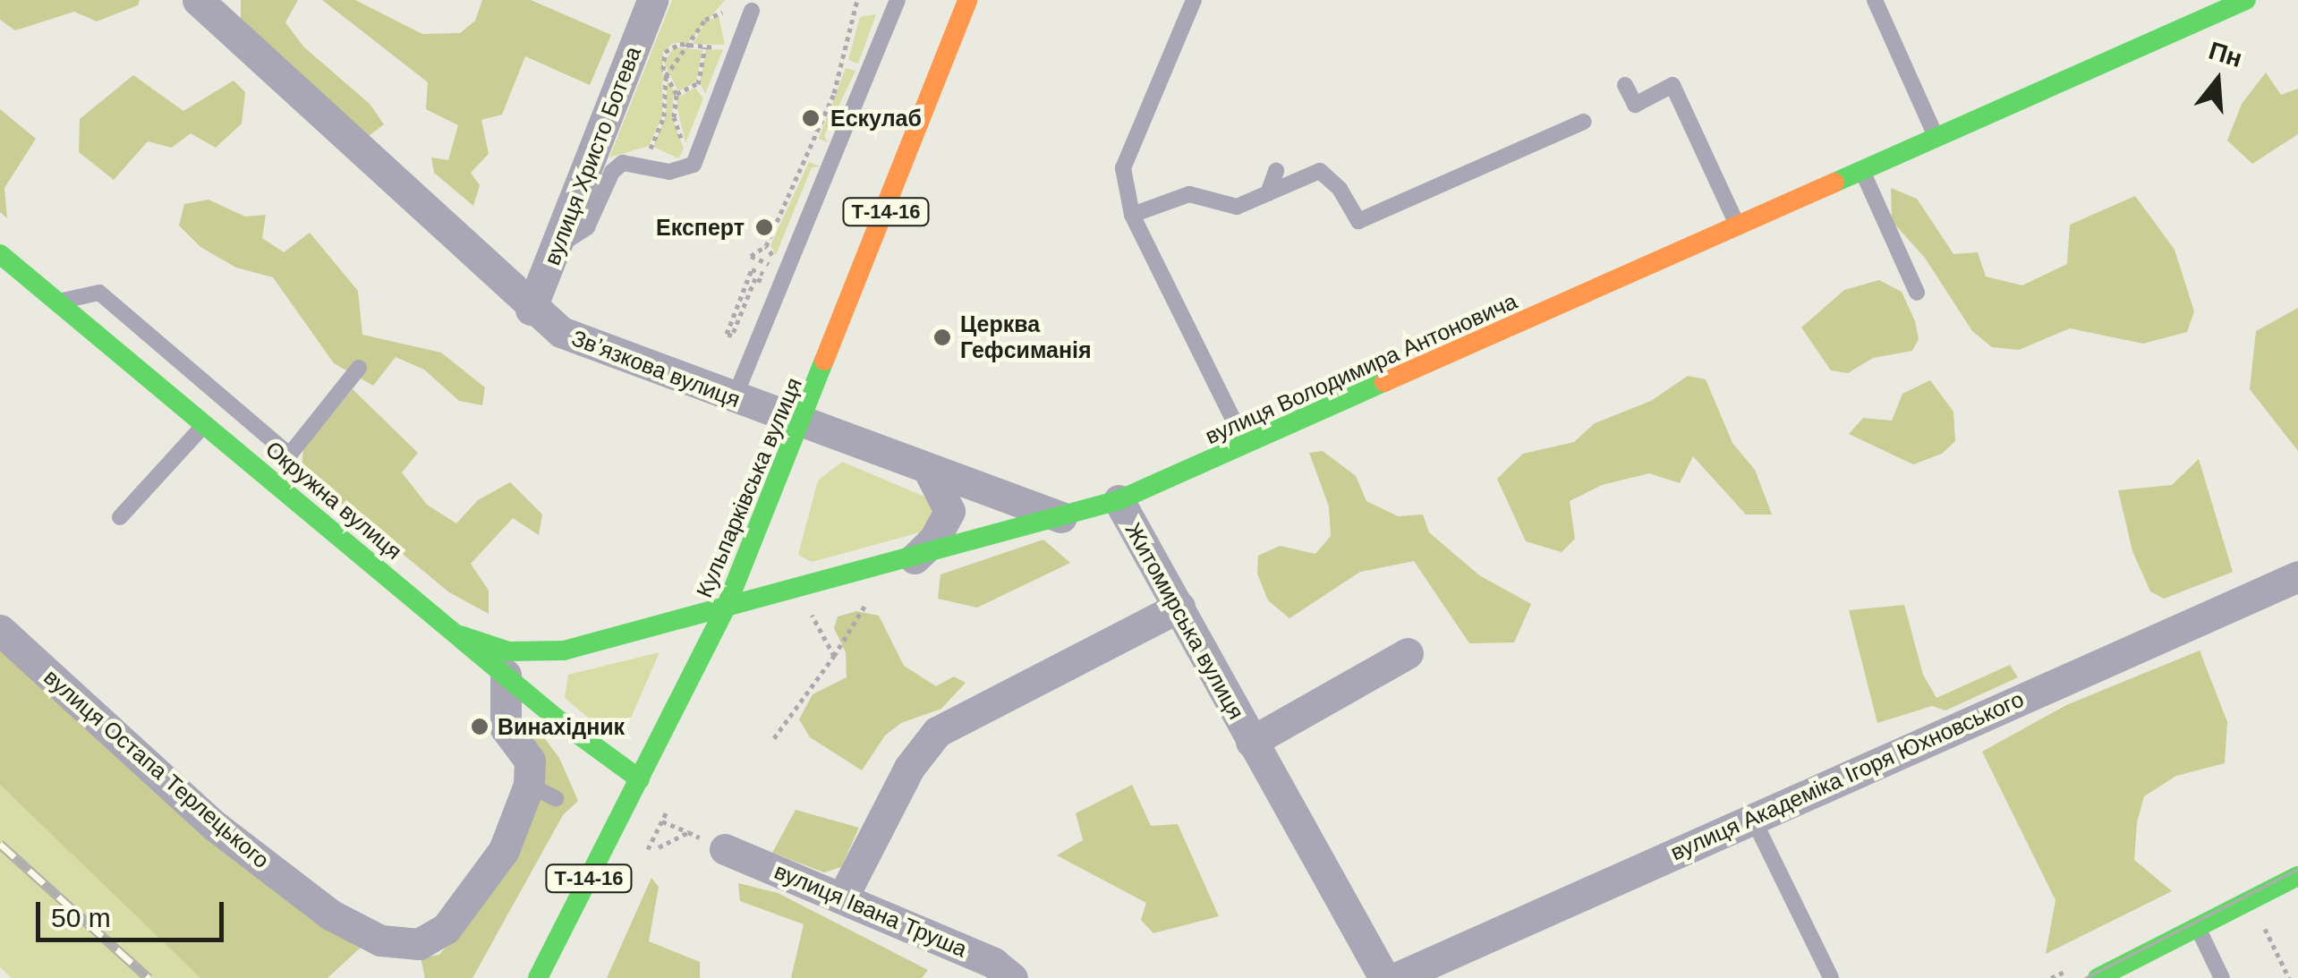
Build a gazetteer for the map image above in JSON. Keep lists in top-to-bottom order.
{
  "streets": {
    "main road": [
      "Т-14-16",
      "вулиця Володимира Антоновича",
      "Кульпарківська вулиця",
      "Окружна вулиця"
    ],
    "street": [
      "вулиця Христо Ботева",
      "Звʼязкова вулиця",
      "Житомирська вулиця",
      "вулиця Остапа Терлецького",
      "вулиця Академіка Ігоря Юхновського",
      "вулиця Івана Труша"
    ]
  },
  "crossings": [
    ["вулиця Христо Ботева", "Звʼязкова вулиця"],
    ["Звʼязкова вулиця", "вулиця Володимира Антоновича"],
    ["Звʼязкова вулиця", "Кульпарківська вулиця"],
    ["вулиця Володимира Антоновича", "Кульпарківська вулиця"],
    ["вулиця Володимира Антоновича", "Окружна вулиця"],
    ["вулиця Володимира Антоновича", "Житомирська вулиця"],
    ["Кульпарківська вулиця", "Окружна вулиця"],
    ["Окружна вулиця", "вулиця Остапа Терлецького"]
  ],
  "places": [
    "Ескулаб",
    "Експерт",
    "Церква Гефсиманія",
    "Винахідник"
  ],
  "scale_bar": "50 m",
  "north": "top"
}
